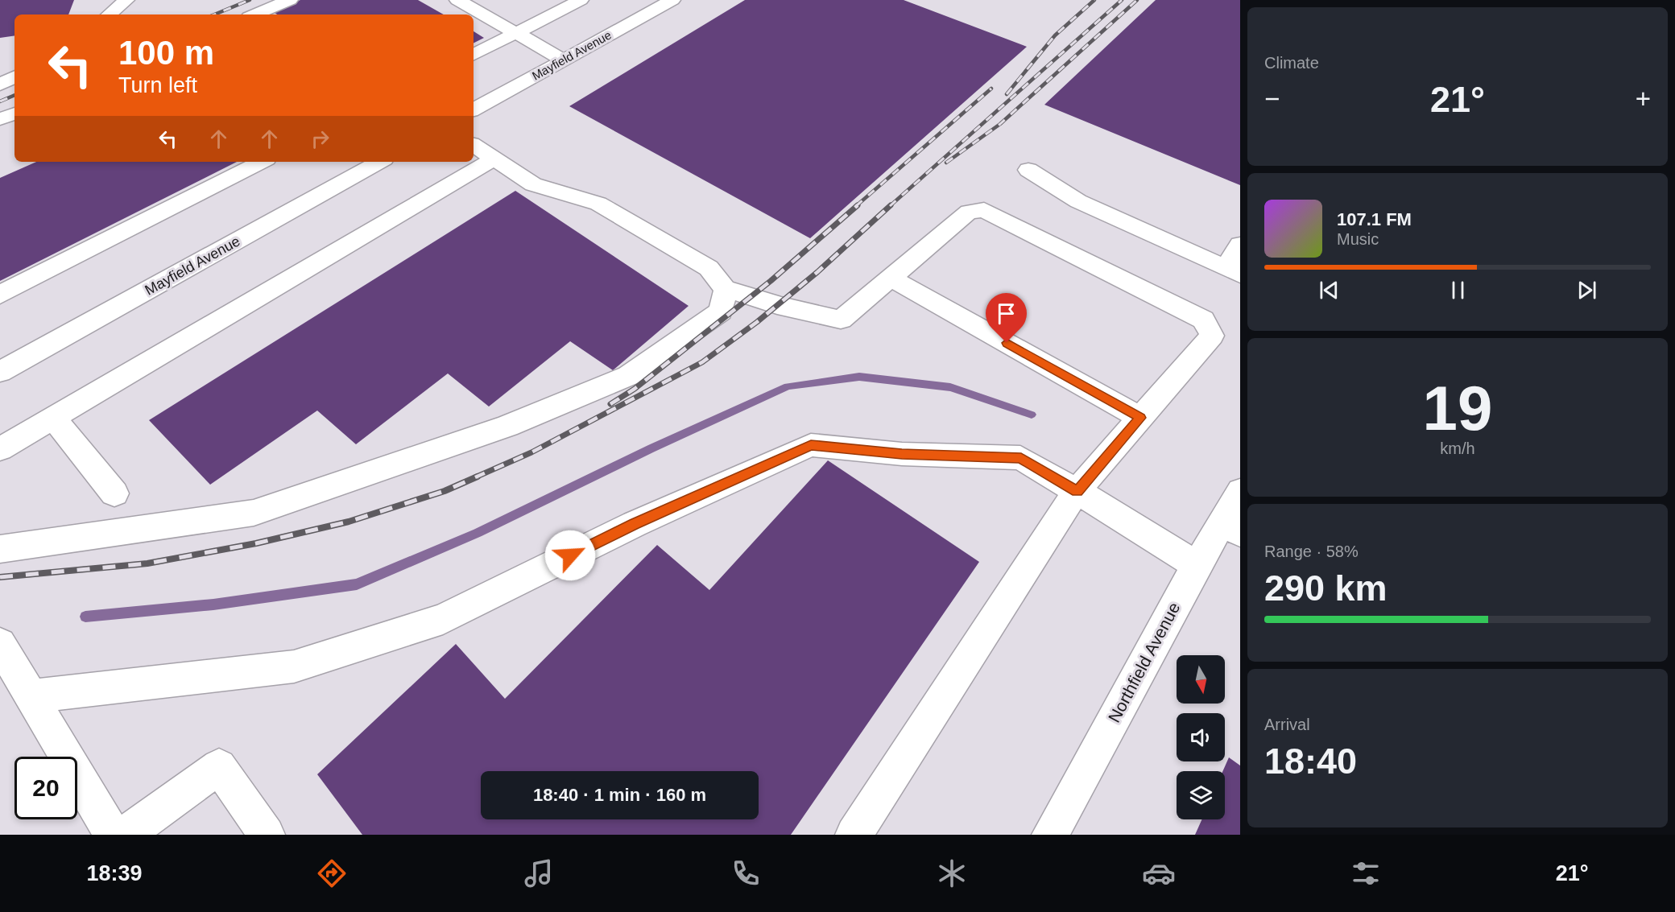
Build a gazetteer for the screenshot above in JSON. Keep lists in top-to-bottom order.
{
  "streets": {
    "lane": ["Mayfield Avenue", "Northfield Avenue"]
  },
  "north": "bottom",
  "page": {
    "tile": [
      "Climate",
      ["19", "km/h"],
      ["Range · 58%", "290 km"],
      ["Arrival", "18:40"]
    ],
    "turn": ["100 m", "Turn left"],
    "heat": ["−", "21°", "+"],
    "song": ["107.1 FM", "Music"],
    "limit": "20",
    "trip": "18:40 · 1 min · 160 m",
    "tabs": ["18:39", "21°"]
  }
}
